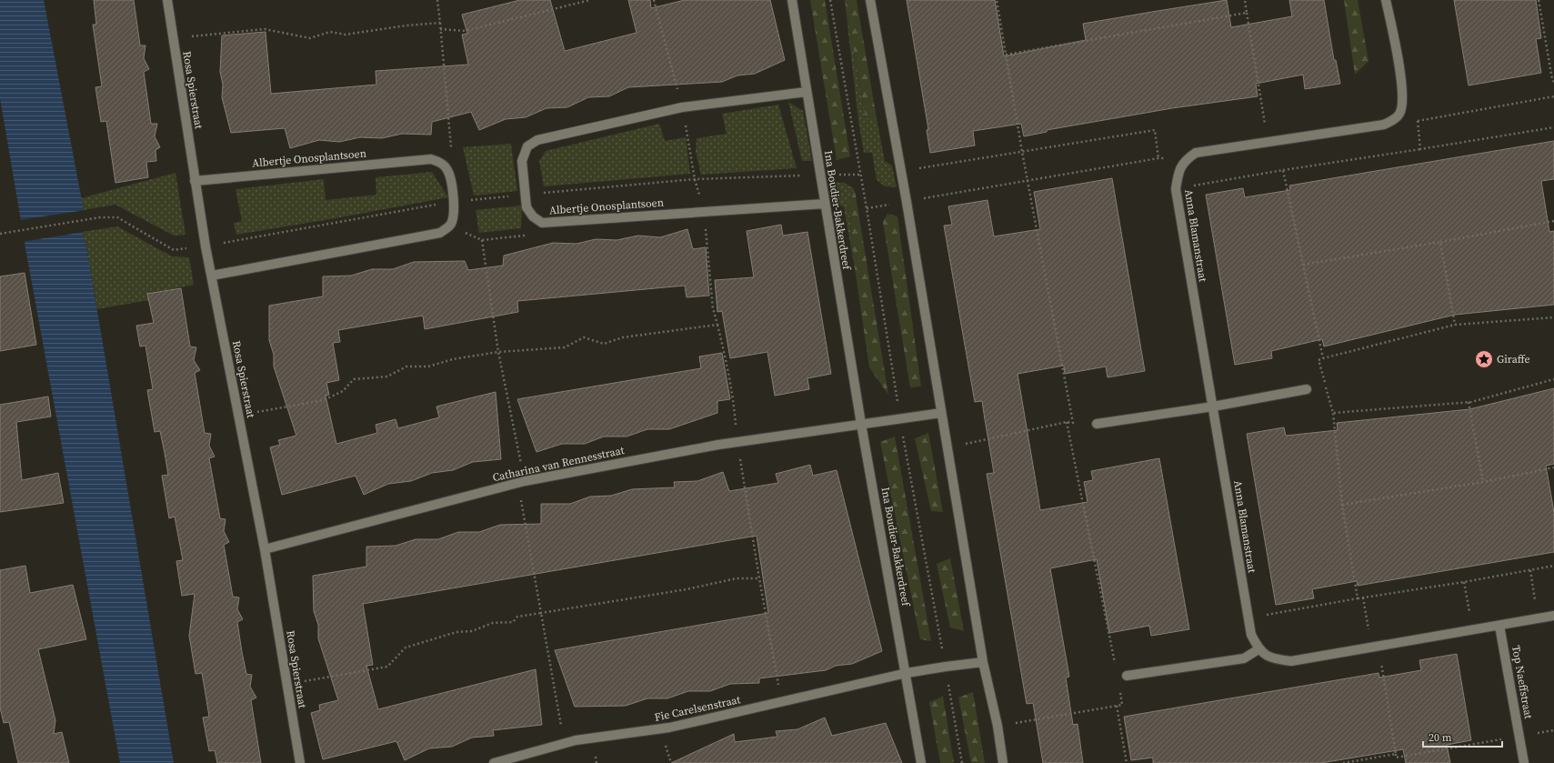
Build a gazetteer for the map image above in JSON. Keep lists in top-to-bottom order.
{
  "streets": {
    "street": [
      "Rosa Spierstraat",
      "Albertje Onosplantsoen",
      "Ina Boudier-Bakkerdreef",
      "Anna Blamanstraat",
      "Catharina van Rennesstraat",
      "Top Naeffstraat",
      "Fie Carelsenstraat"
    ]
  },
  "crossings": [
    ["Rosa Spierstraat", "Albertje Onosplantsoen"],
    ["Rosa Spierstraat", "Catharina van Rennesstraat"],
    ["Albertje Onosplantsoen", "Ina Boudier-Bakkerdreef"],
    ["Ina Boudier-Bakkerdreef", "Catharina van Rennesstraat"],
    ["Ina Boudier-Bakkerdreef", "Fie Carelsenstraat"]
  ],
  "places": {
    "place": ["Giraffe"]
  },
  "scale_bar": "20 m"
}
